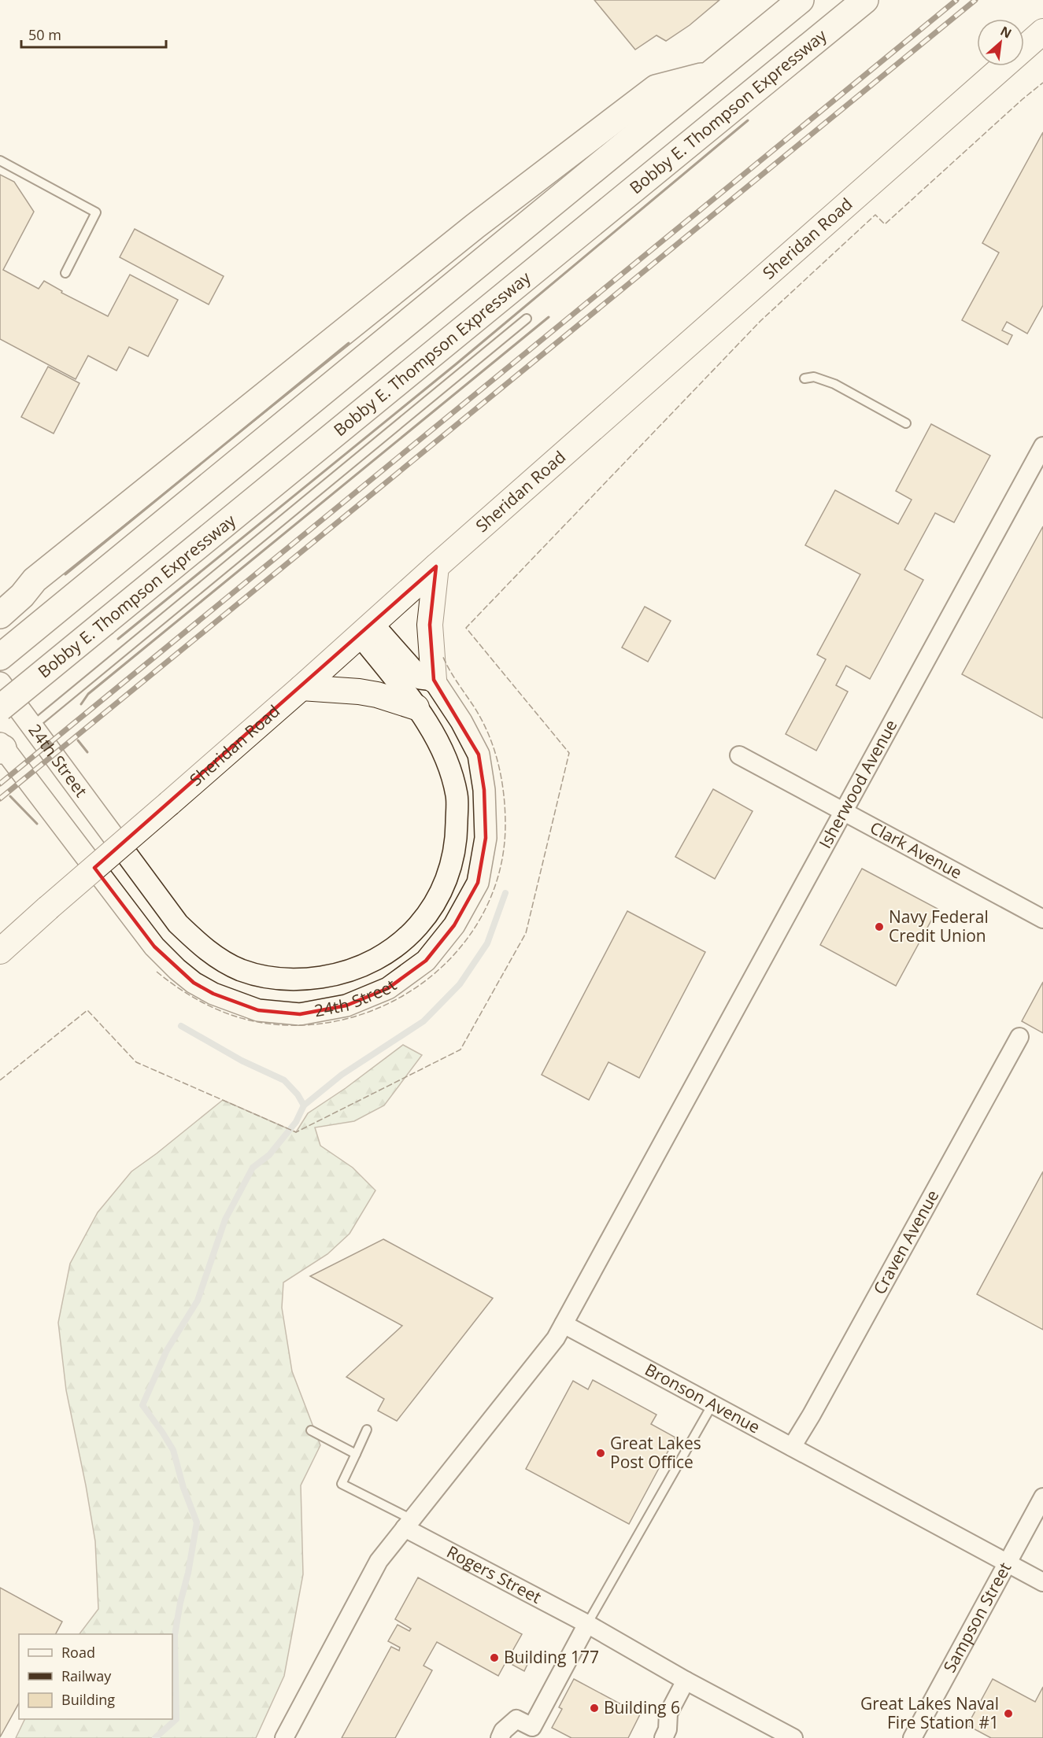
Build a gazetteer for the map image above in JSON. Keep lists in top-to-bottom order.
{
  "streets": {
    "highway": ["Bobby E. Thompson Expressway"],
    "main road": ["Sheridan Road"],
    "street": [
      "24th Street",
      "Isherwood Avenue",
      "Clark Avenue",
      "Craven Avenue",
      "Bronson Avenue",
      "Rogers Street",
      "Sampson Street"
    ]
  },
  "crossings": [
    ["Sheridan Road", "24th Street"],
    ["Isherwood Avenue", "Clark Avenue"],
    ["Isherwood Avenue", "Bronson Avenue"],
    ["Craven Avenue", "Bronson Avenue"],
    ["Bronson Avenue", "Sampson Street"]
  ],
  "places": [
    "Navy Federal Credit Union",
    "Great Lakes Post Office",
    "Building 177",
    "Building 6",
    "Great Lakes Naval Fire Station #1"
  ],
  "legend": ["Road", "Railway", "Building"],
  "scale_bar": "50 m",
  "north": "top right"
}
